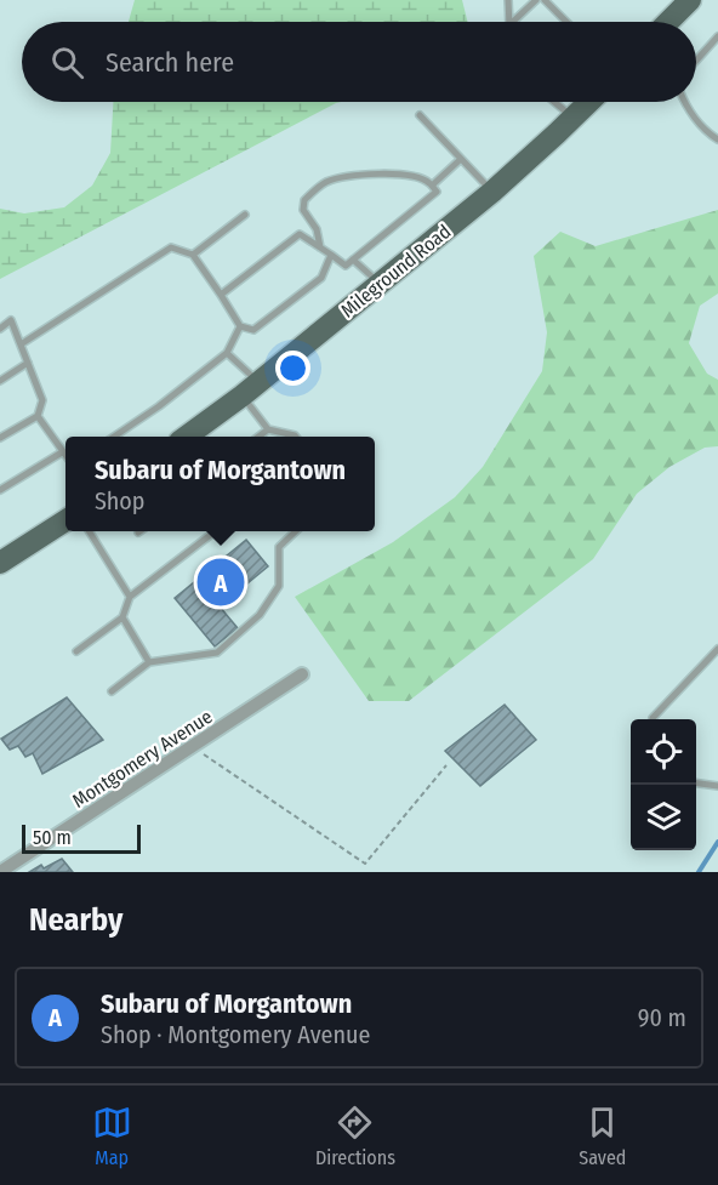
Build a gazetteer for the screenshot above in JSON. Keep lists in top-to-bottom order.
{
  "streets": {
    "main road": ["Mileground Road"],
    "street": ["Montgomery Avenue"]
  },
  "scale_bar": "50 m",
  "page": {
    "search": "Search here",
    "popup": ["Subaru of Morgantown", "Shop"],
    "pins": "A",
    "scale": "50 m",
    "heading": "Nearby",
    "list": [
      {
        "mark": "A",
        "name": "Subaru of Morgantown",
        "note": "Shop · Montgomery Avenue",
        "value": "90 m"
      }
    ],
    "nav": ["Map", "Directions", "Saved"]
  }
}
